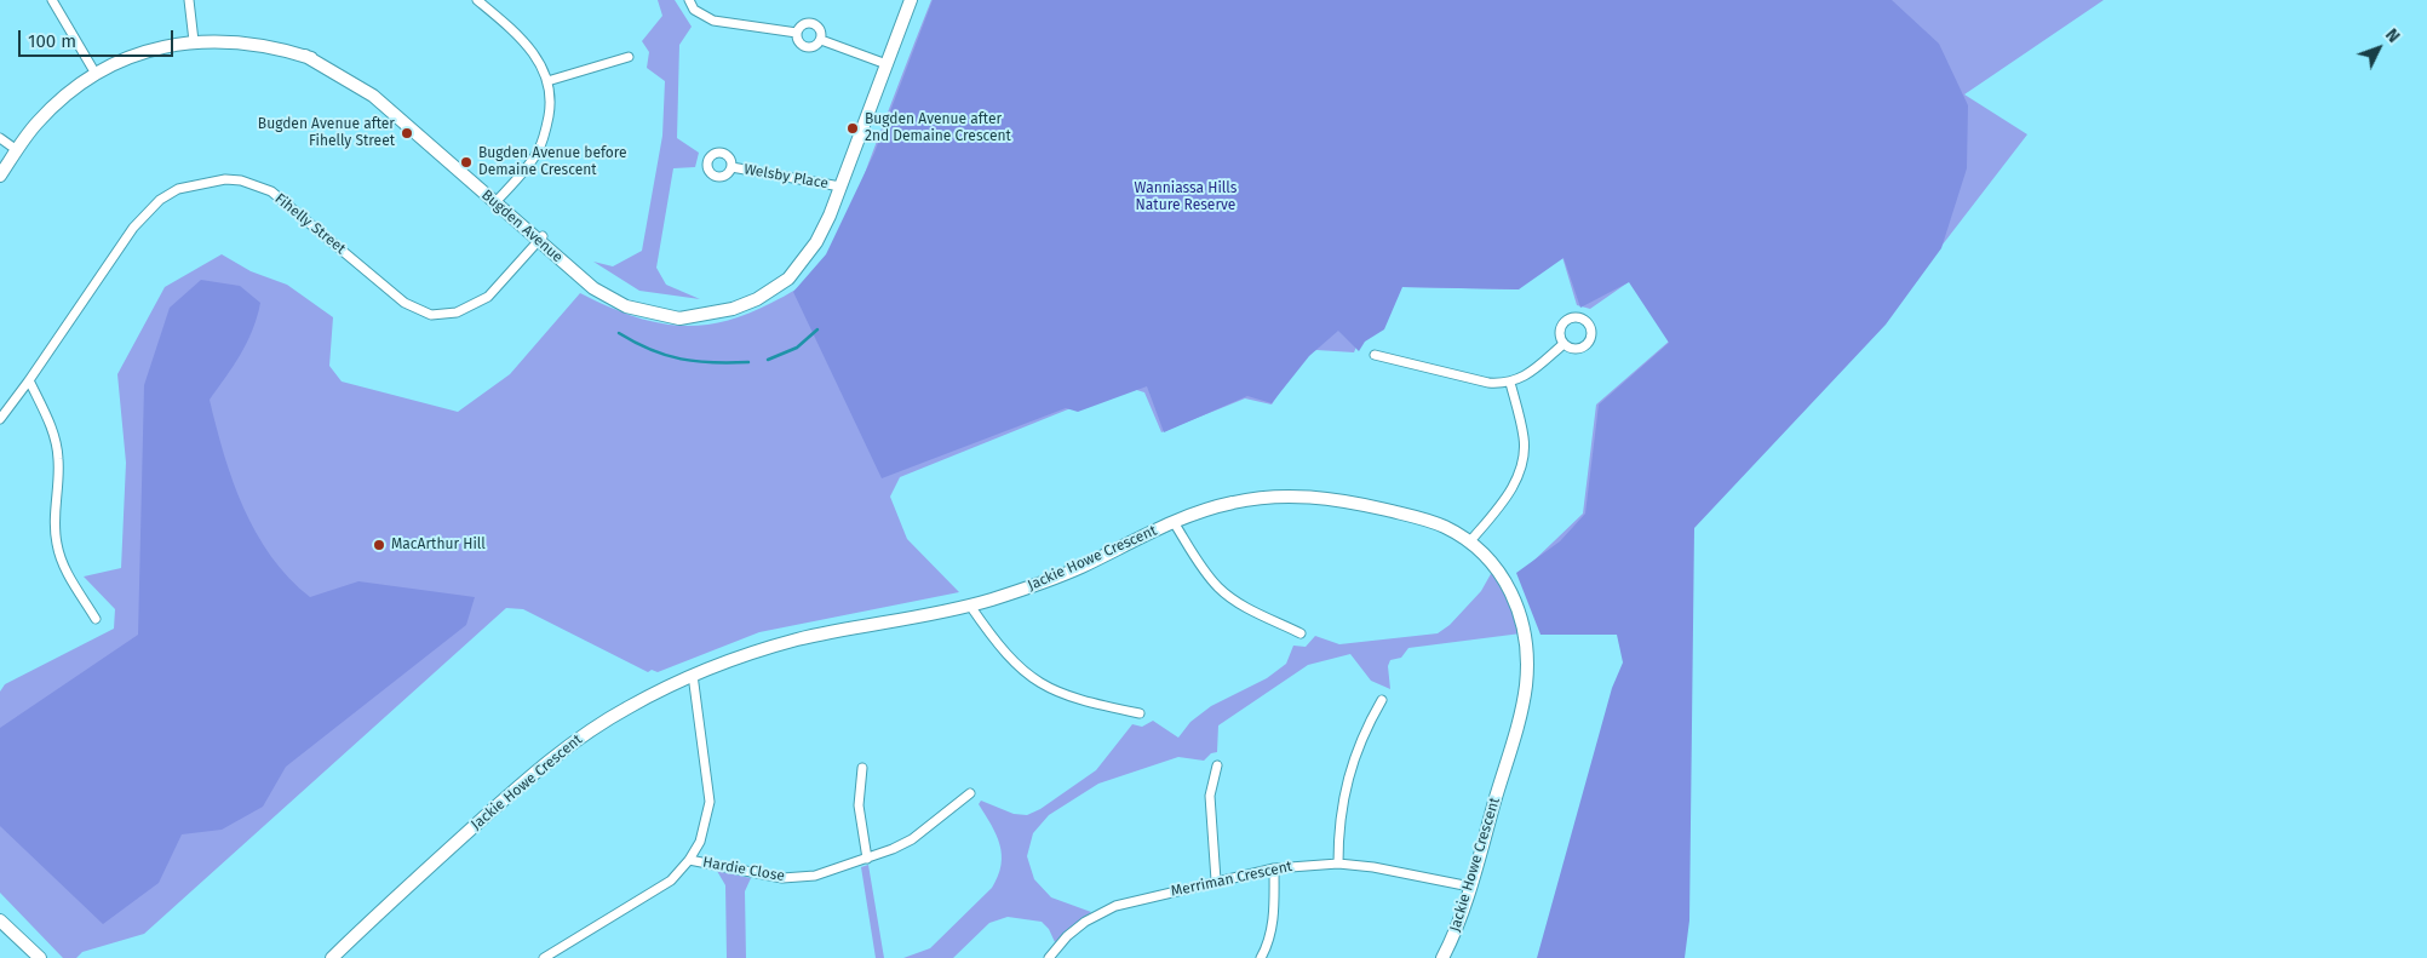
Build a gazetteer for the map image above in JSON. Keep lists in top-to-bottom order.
{
  "streets": {
    "street": [
      "Welsby Place",
      "Fihelly Street",
      "Bugden Avenue",
      "Jackie Howe Crescent",
      "Hardie Close",
      "Merriman Crescent"
    ]
  },
  "crossings": [
    ["Welsby Place", "Bugden Avenue"],
    ["Fihelly Street", "Bugden Avenue"],
    ["Jackie Howe Crescent", "Merriman Crescent"]
  ],
  "parks": ["Wanniassa Hills Nature Reserve"],
  "places": [
    "Bugden Avenue after 2nd Demaine Crescent",
    "Bugden Avenue after Fihelly Street",
    "Bugden Avenue before Demaine Crescent",
    "MacArthur Hill"
  ],
  "scale_bar": "100 m",
  "north": "top right"
}
